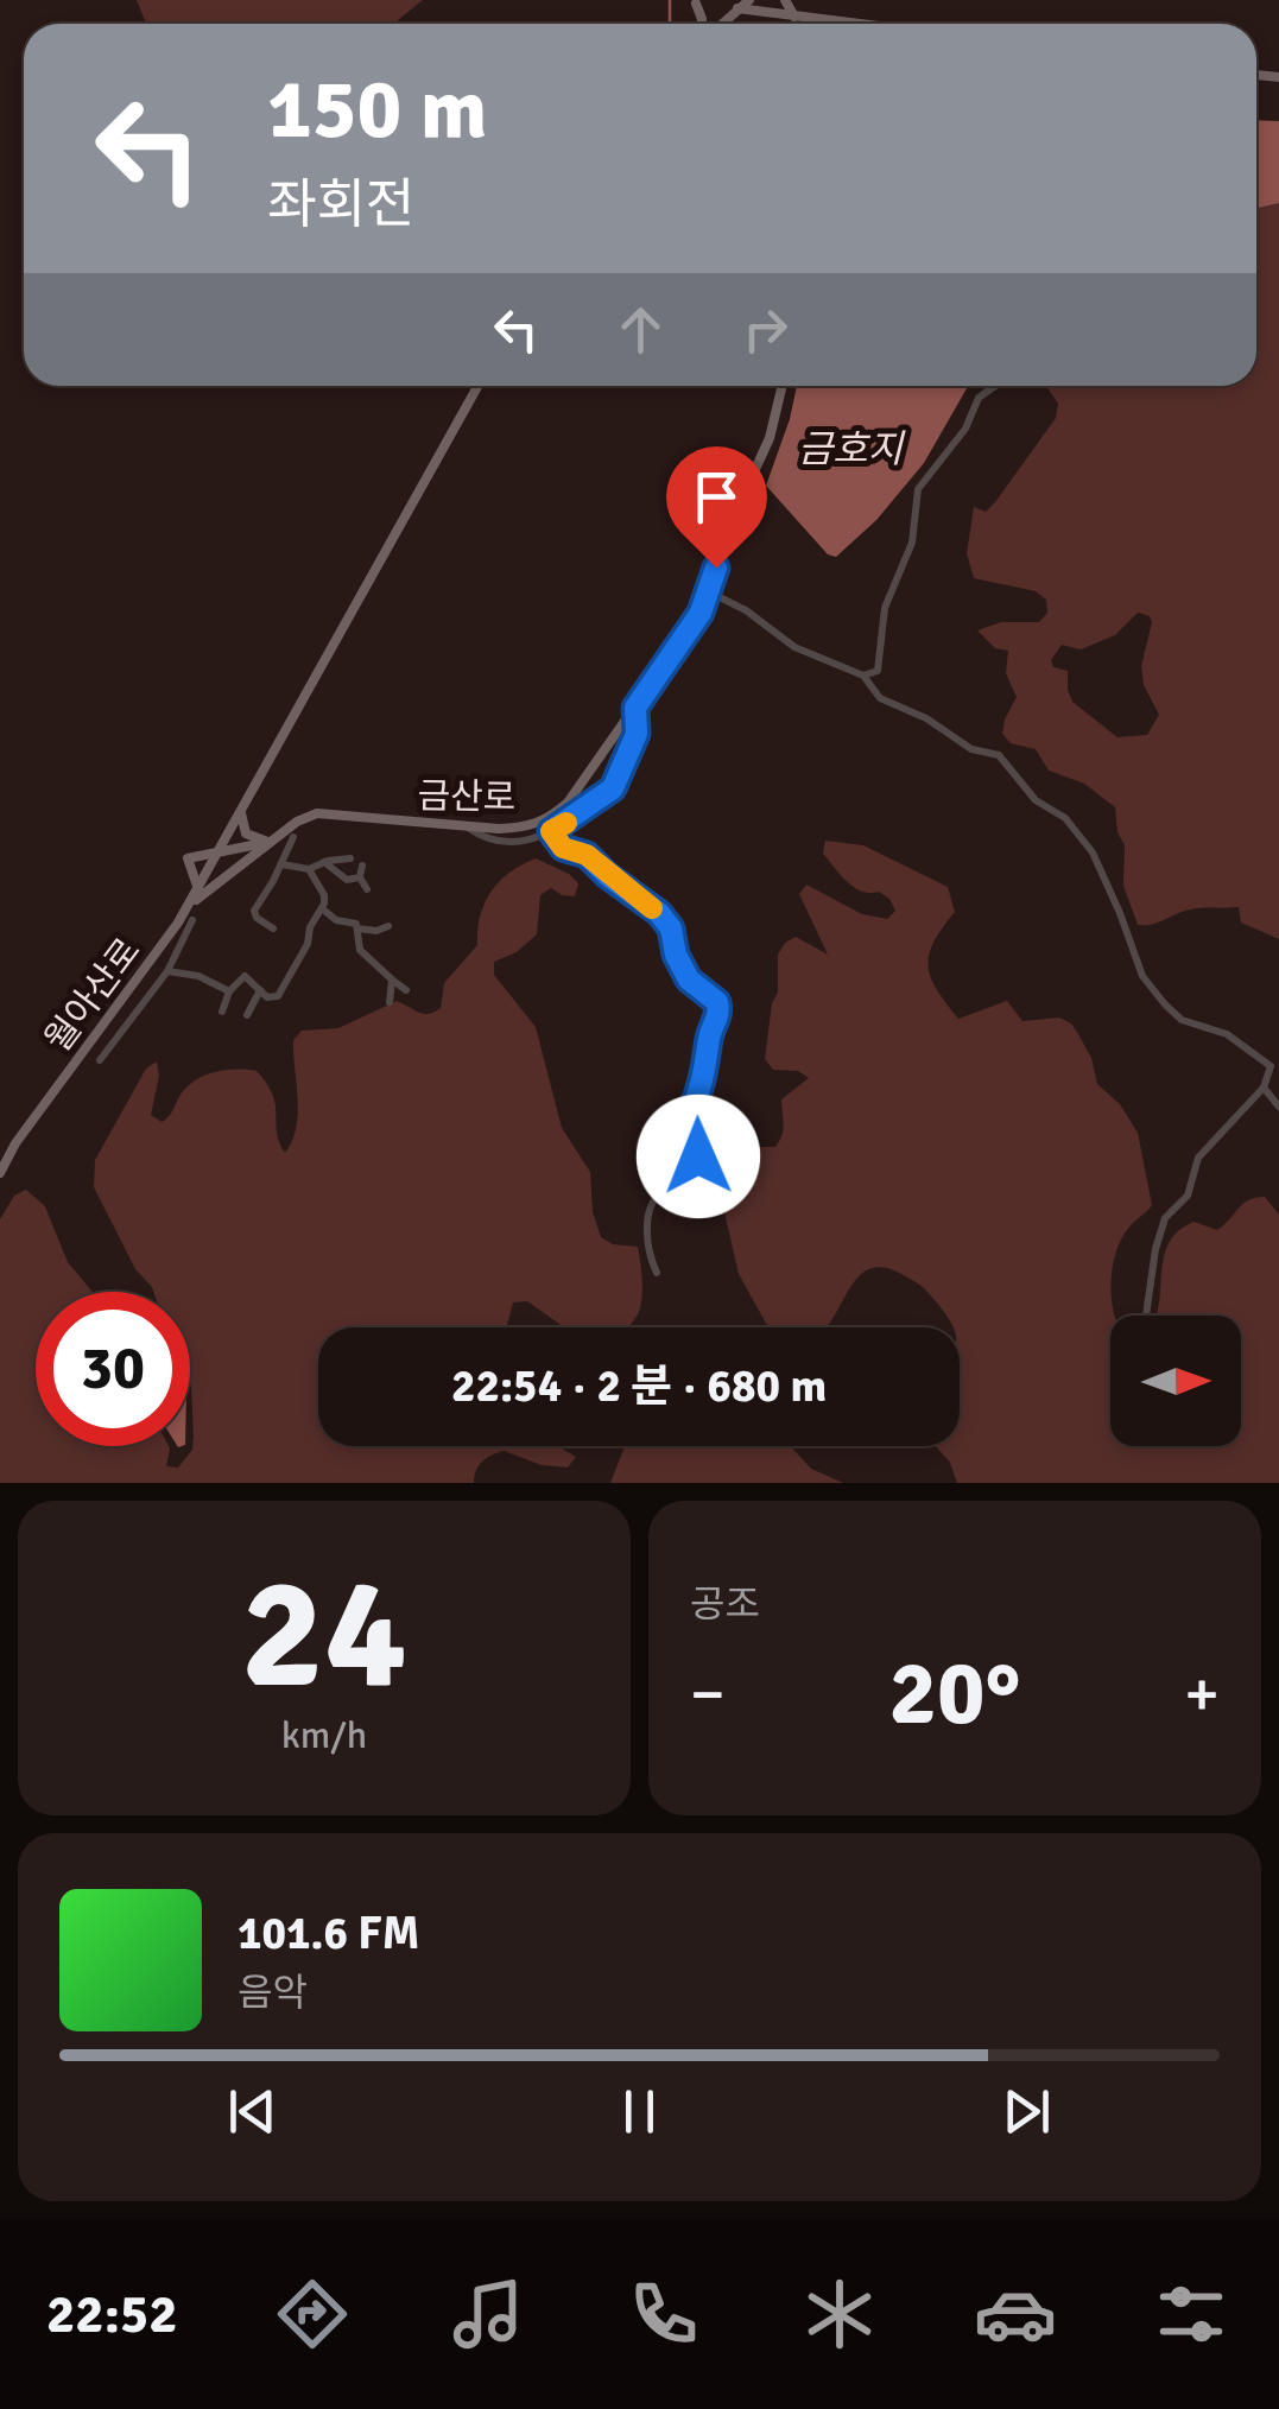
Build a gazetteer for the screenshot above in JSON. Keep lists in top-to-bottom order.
{
  "streets": {
    "street": ["금산로", "월아산로"]
  },
  "crossings": [
    ["금산로", "월아산로"]
  ],
  "water": ["금호지"],
  "north": "right",
  "page": {
    "turn": ["150 m", "좌회전"],
    "limit": "30",
    "trip": "22:54 · 2 분 · 680 m",
    "tile": [
      ["24", "km/h"],
      "공조"
    ],
    "heat": ["−", "20°", "+"],
    "song": ["101.6 FM", "음악"],
    "tabs": "22:52"
  }
}
